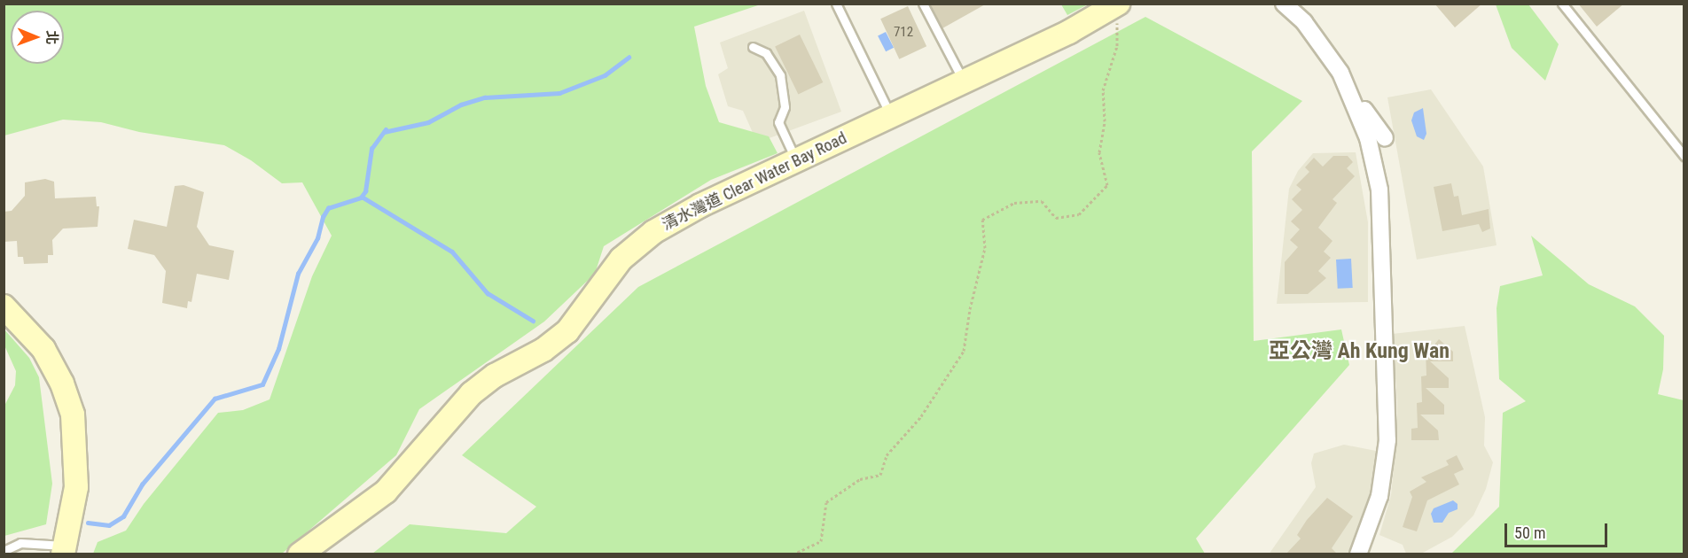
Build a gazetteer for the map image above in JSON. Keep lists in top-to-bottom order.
{
  "streets": {
    "main road": ["清水灣道 Clear Water Bay Road"]
  },
  "districts": ["亞公灣 Ah Kung Wan"],
  "house_numbers": ["712"],
  "scale_bar": "50 m",
  "north": "right"
}
